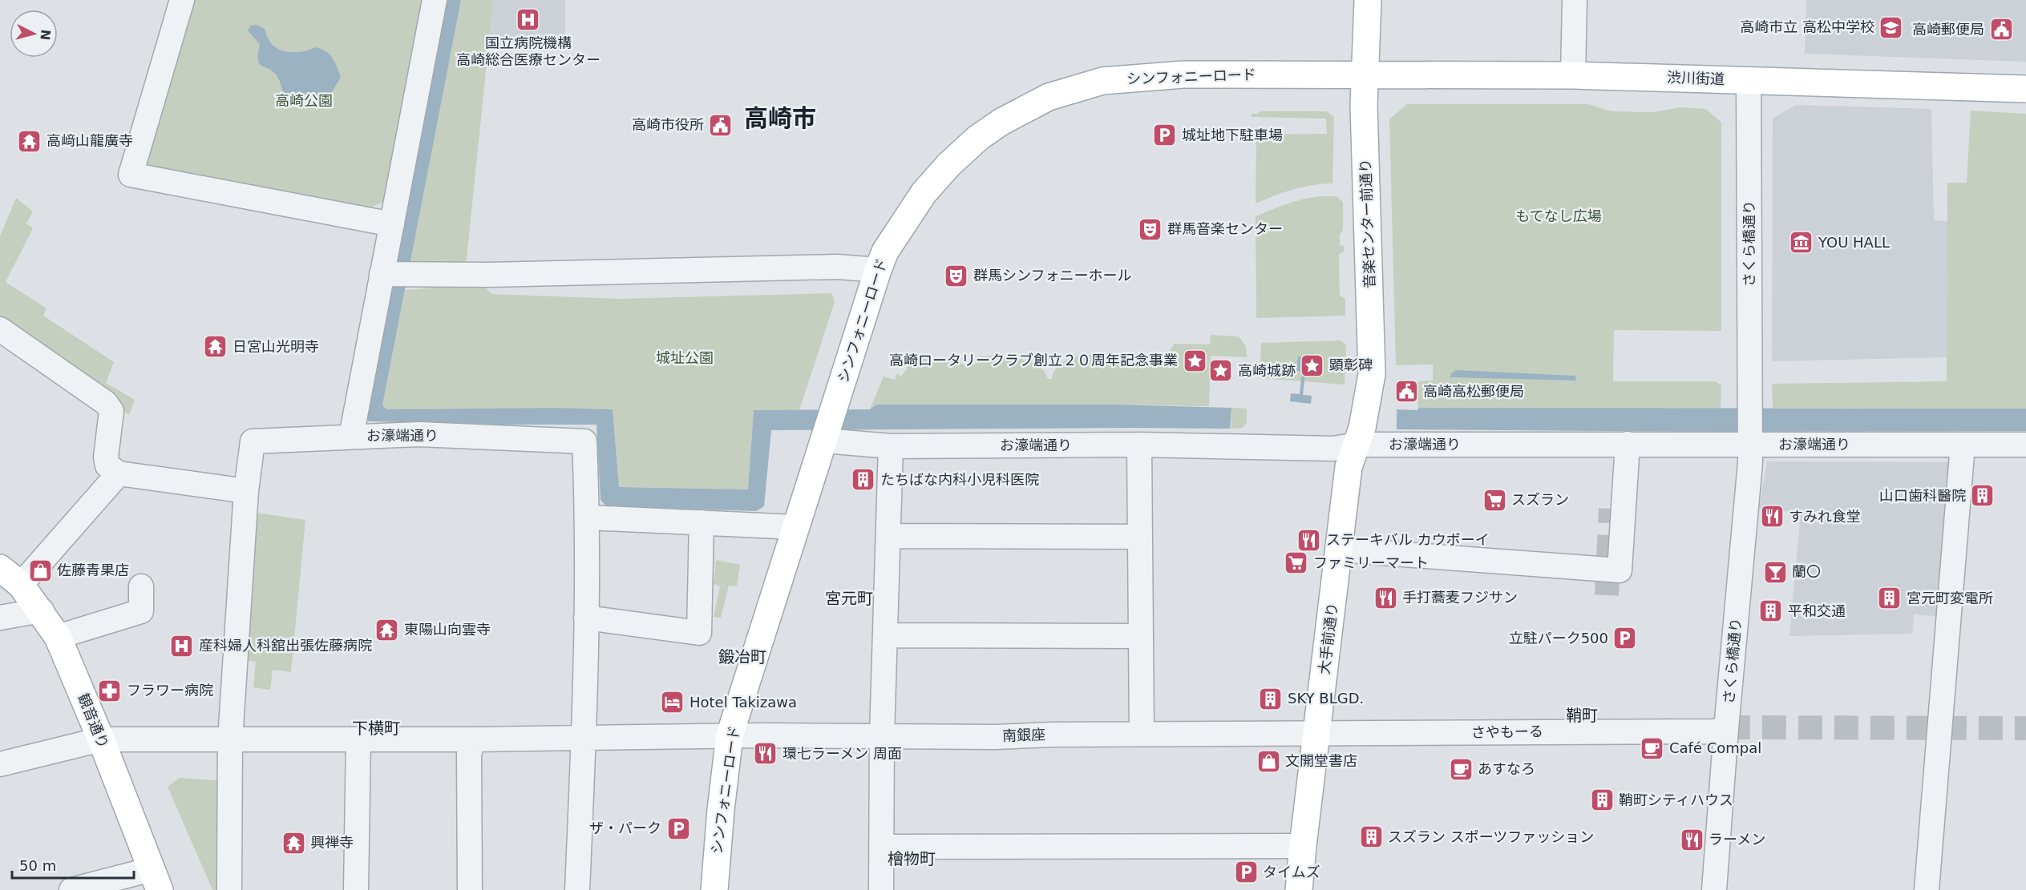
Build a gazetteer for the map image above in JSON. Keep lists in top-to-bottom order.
{
  "streets": {
    "main road": [
      "シンフォニーロード",
      "渋川街道",
      "音楽センター前通り",
      "大手前通り",
      "観音通り"
    ],
    "street": [
      "さくら橋通り",
      "お濠端通り",
      "さやもーる",
      "南銀座"
    ]
  },
  "crossings": [
    ["シンフォニーロード", "渋川街道"],
    ["シンフォニーロード", "音楽センター前通り"],
    ["シンフォニーロード", "お濠端通り"],
    ["シンフォニーロード", "南銀座"],
    ["渋川街道", "音楽センター前通り"],
    ["渋川街道", "さくら橋通り"],
    ["音楽センター前通り", "お濠端通り"],
    ["音楽センター前通り", "大手前通り"],
    ["さくら橋通り", "お濠端通り"],
    ["さくら橋通り", "さやもーる"],
    ["お濠端通り", "大手前通り"],
    ["大手前通り", "さやもーる"],
    ["大手前通り", "南銀座"],
    ["観音通り", "南銀座"],
    ["さやもーる", "南銀座"]
  ],
  "districts": [
    "高崎市",
    "宮元町",
    "鍛冶町",
    "鞘町",
    "下横町",
    "檜物町"
  ],
  "parks": ["高崎公園", "もてなし広場", "城址公園"],
  "places": {
    "hospital": ["国立病院機構 高崎総合医療センター", "産科婦人科舘出張佐藤病院"],
    "school or university": ["高崎市立 高松中学校"],
    "public building": ["高崎郵便局", "高崎市役所", "高崎高松郵便局"],
    "parking": [
      "城址地下駐車場",
      "立駐パーク500",
      "ザ・パーク",
      "タイムズ"
    ],
    "temple": [
      "高﨑山龍廣寺",
      "日宮山光明寺",
      "東陽山向雲寺",
      "興禅寺"
    ],
    "theatre": ["群馬音楽センター", "群馬シンフォニーホール"],
    "museum": ["YOU HALL"],
    "place": ["高崎ロータリークラブ創立２０周年記念事業", "顕彰碑", "高崎城跡"],
    "building": [
      "たちばな内科小児科医院",
      "山口歯科醫院",
      "宮元町変電所",
      "平和交通",
      "SKY BLGD.",
      "鞘町シティハウス",
      "スズラン スポーツファッション"
    ],
    "supermarket": ["スズラン", "ファミリーマート"],
    "restaurant": [
      "すみれ食堂",
      "ステーキバル カウボーイ",
      "手打蕎麦フジサン",
      "環七ラーメン 周面",
      "ラーメン"
    ],
    "shop": ["佐藤青果店", "文開堂書店"],
    "bar": ["蘭〇"],
    "pharmacy": ["フラワー病院"],
    "hotel": ["Hotel Takizawa"],
    "cafe": ["Café Compal", "あすなろ"]
  },
  "scale_bar": "50 m",
  "north": "right"
}
